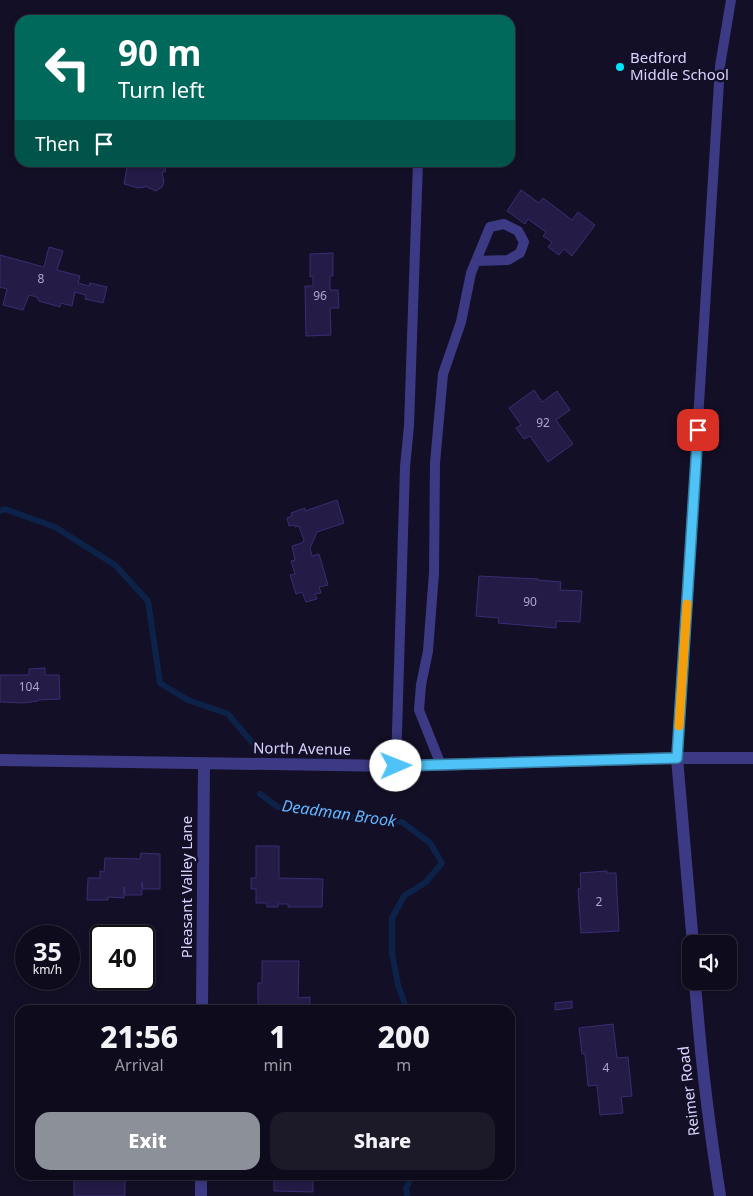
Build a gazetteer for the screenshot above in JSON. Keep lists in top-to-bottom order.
{
  "streets": {
    "street": ["North Avenue", "Pleasant Valley Lane", "Reimer Road"]
  },
  "crossings": [
    ["North Avenue", "Pleasant Valley Lane"]
  ],
  "water": ["Deadman Brook"],
  "places": ["Bedford Middle School"],
  "house_numbers": [
    "8",
    "96",
    "92",
    "90",
    "104",
    "2",
    "4"
  ],
  "page": {
    "turn": ["90 m", "Turn left"],
    "then": "Then",
    "speed": "35 km/h",
    "limit": "40",
    "eta": [
      "21:56",
      "Arrival",
      "1",
      "min",
      "200",
      "m"
    ],
    "buttons": ["Exit", "Share"]
  }
}
